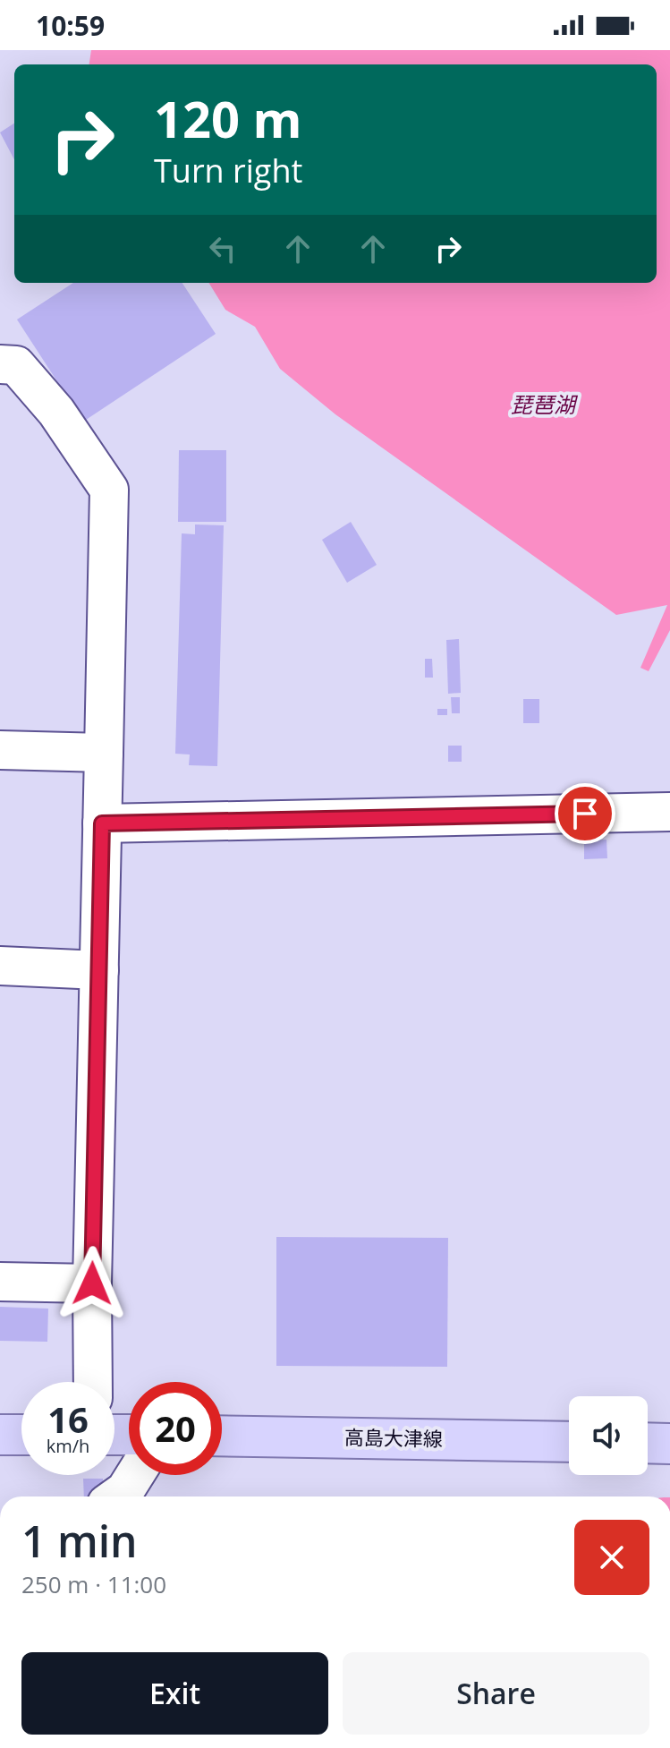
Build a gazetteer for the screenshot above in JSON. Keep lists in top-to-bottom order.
{
  "streets": {
    "main road": ["高島大津線"]
  },
  "water": ["琵琶湖"],
  "page": {
    "status": "10:59",
    "turn": ["120 m", "Turn right"],
    "speed": "16 km/h",
    "limit": "20",
    "heading": ["1 min", "250 m · 11:00"],
    "buttons": ["Exit", "Share"]
  }
}
